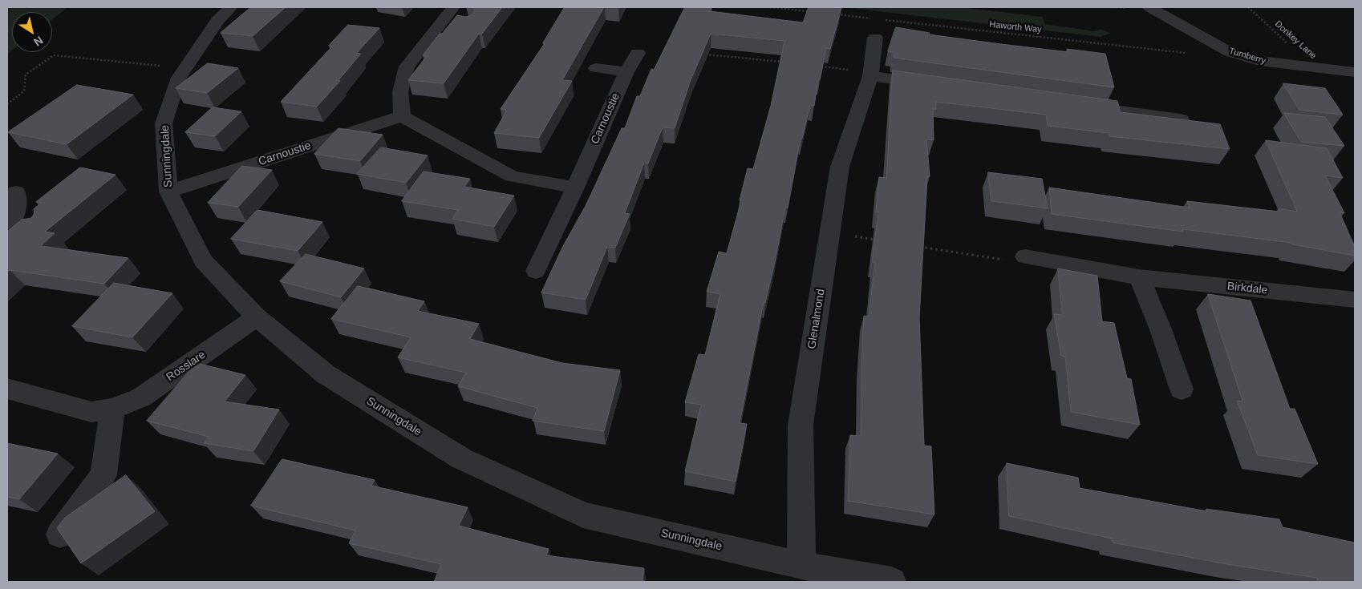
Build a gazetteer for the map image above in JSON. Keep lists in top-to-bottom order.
{
  "streets": {
    "street": [
      "Turnberry",
      "Carnoustie",
      "Sunningdale",
      "Birkdale",
      "Glenalmond",
      "Rosslare"
    ],
    "path": ["Haworth Way", "Donkey Lane"]
  },
  "crossings": [
    ["Donkey Lane", "Turnberry"],
    ["Carnoustie", "Sunningdale"],
    ["Sunningdale", "Glenalmond"],
    ["Sunningdale", "Rosslare"]
  ],
  "north": "bottom right"
}
